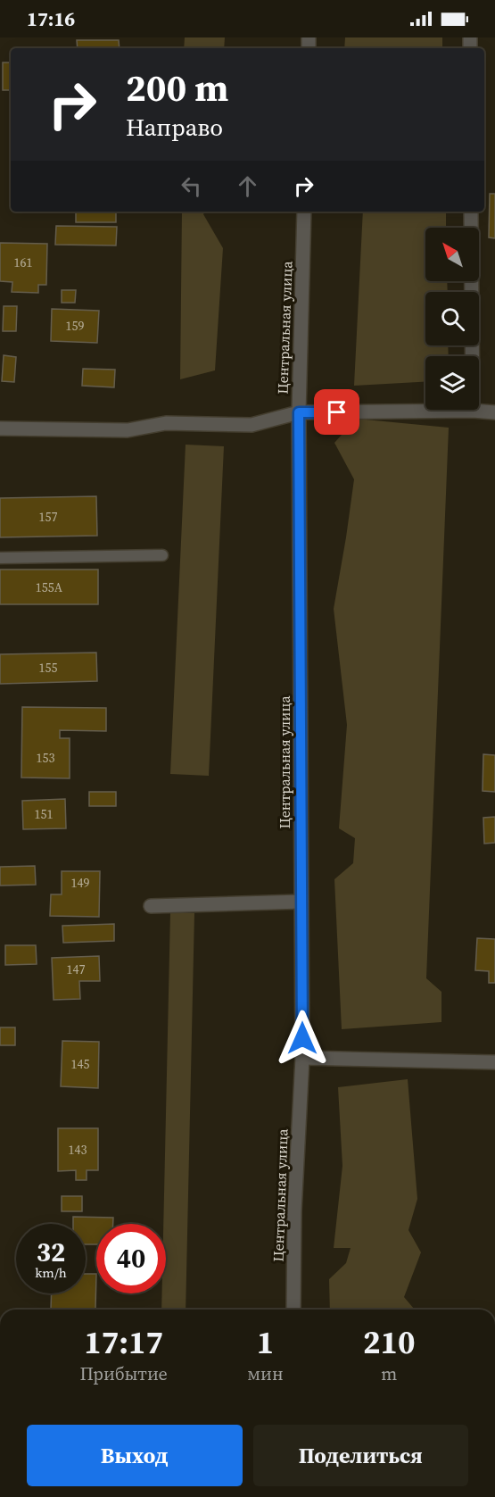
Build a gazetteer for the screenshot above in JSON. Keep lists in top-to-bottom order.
{
  "streets": {
    "street": ["Центральная улица"]
  },
  "house_numbers": [
    "161",
    "159",
    "157",
    "155А",
    "155",
    "153",
    "151",
    "149",
    "147",
    "145",
    "143"
  ],
  "north": "top left",
  "page": {
    "status": "17:16",
    "turn": ["200 m", "Направо"],
    "speed": "32 km/h",
    "limit": "40",
    "eta": [
      "17:17",
      "Прибытие",
      "1",
      "мин",
      "210",
      "m"
    ],
    "buttons": ["Выход", "Поделиться"]
  }
}
